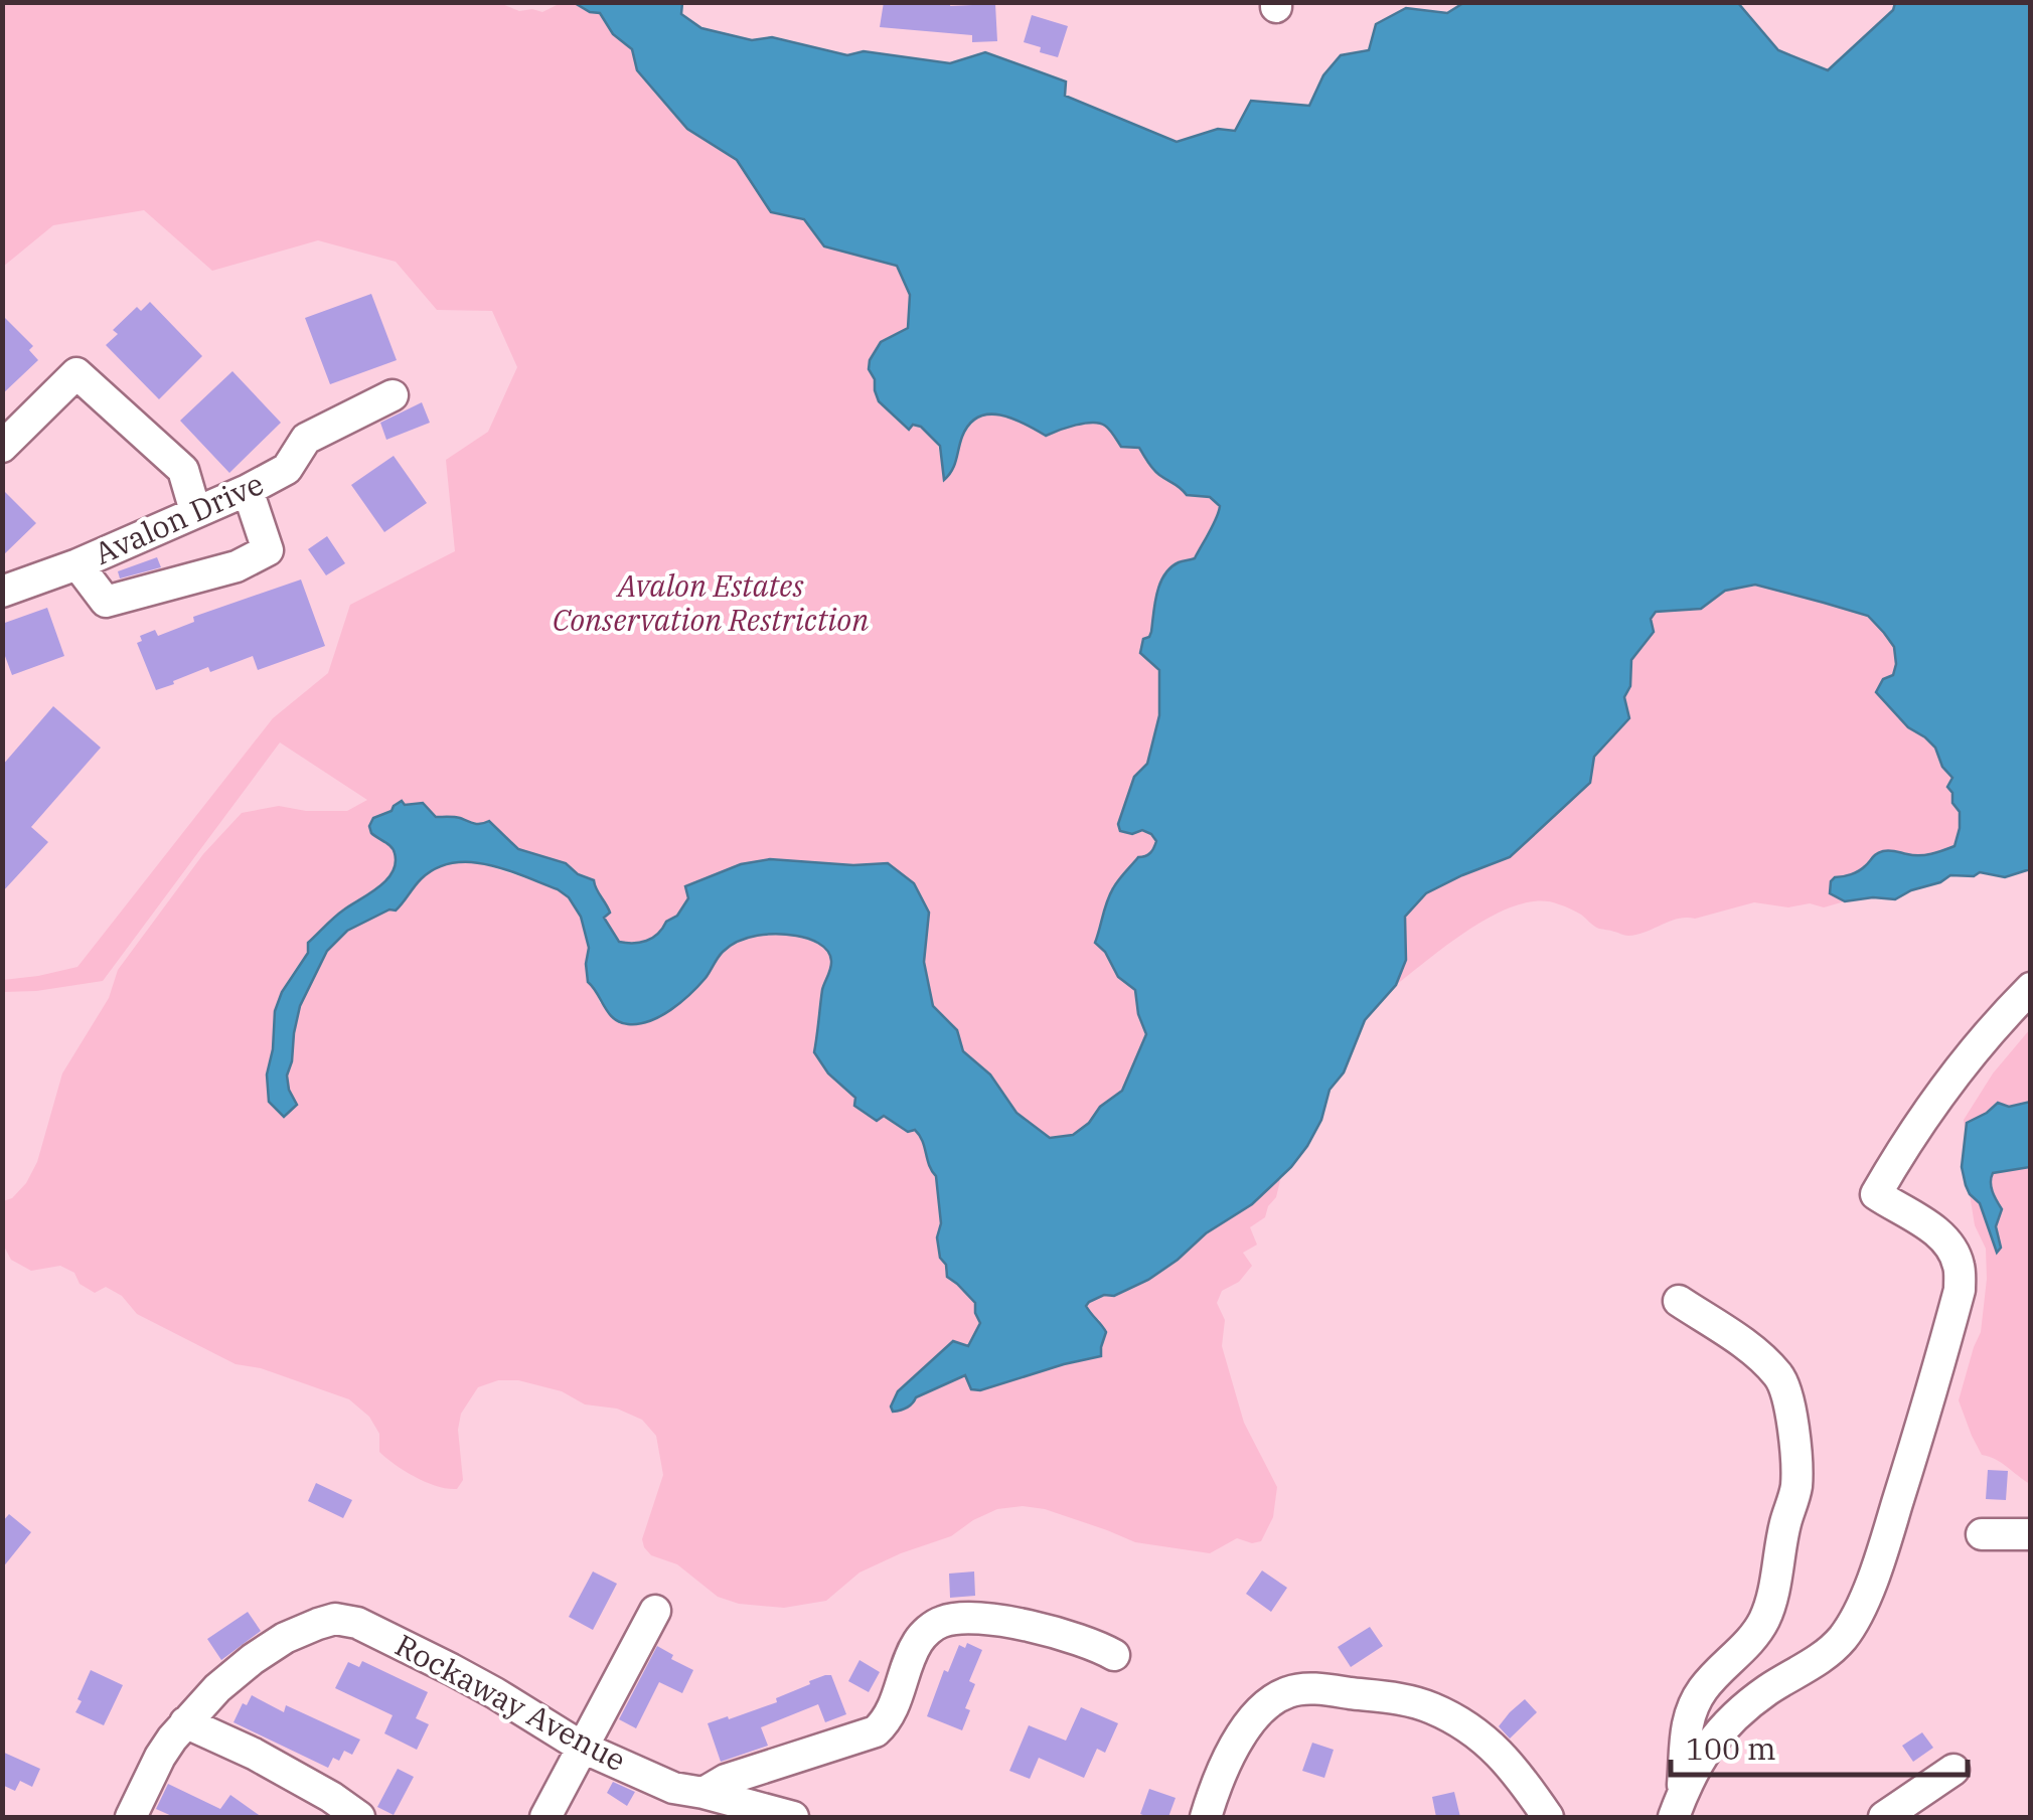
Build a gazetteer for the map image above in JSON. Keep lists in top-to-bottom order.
{
  "streets": {
    "street": ["Avalon Drive", "Rockaway Avenue"]
  },
  "parks": ["Avalon Estates Conservation Restriction"],
  "scale_bar": "100 m"
}
